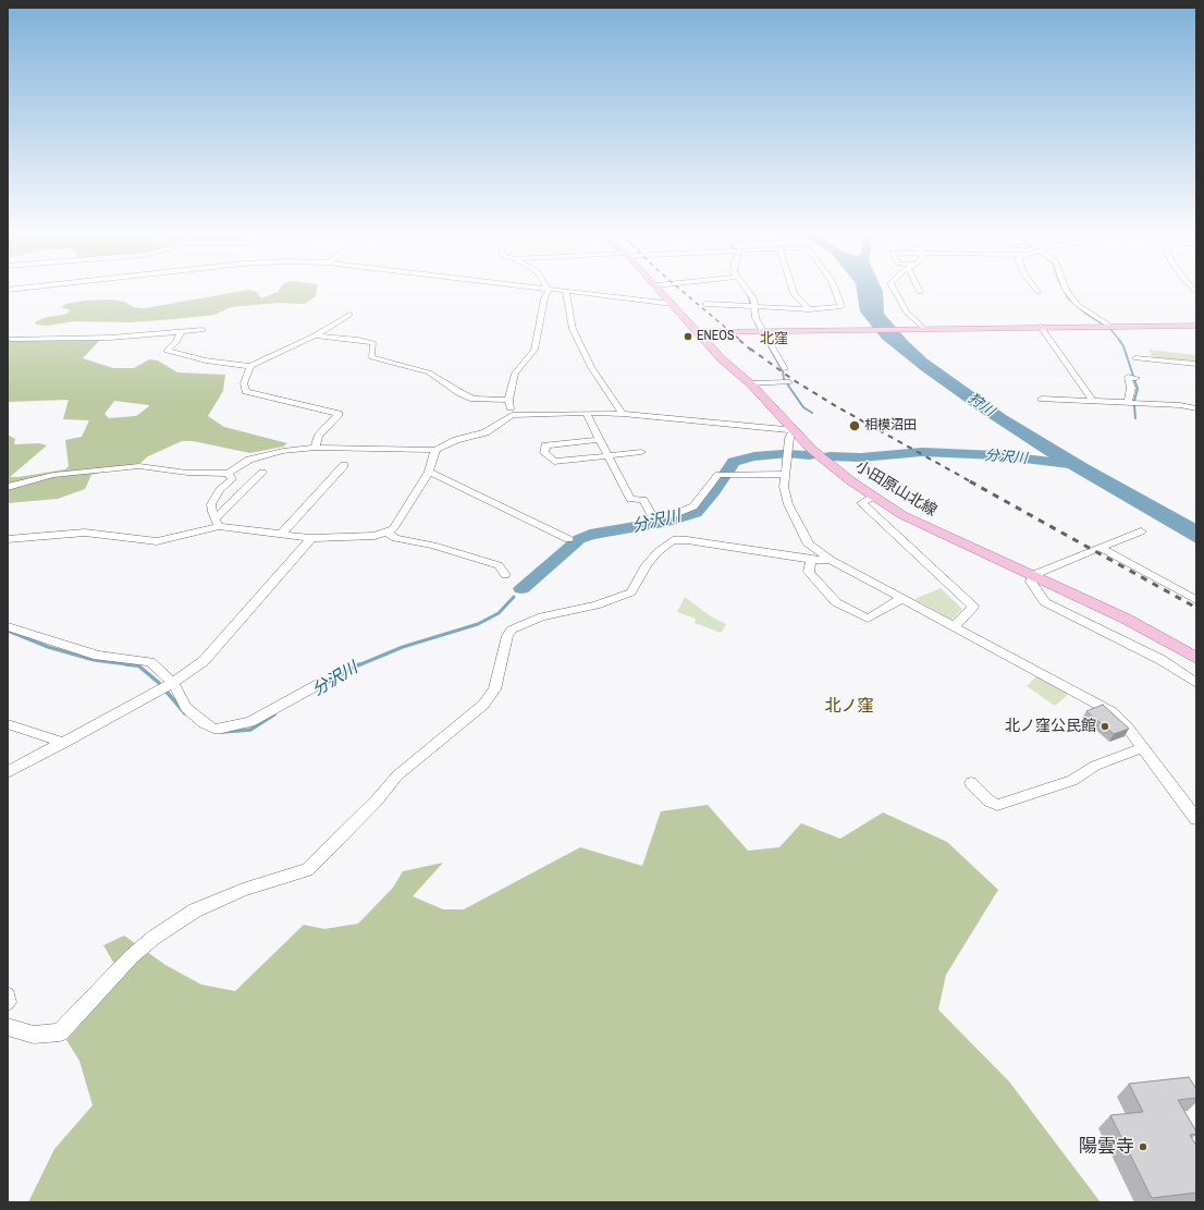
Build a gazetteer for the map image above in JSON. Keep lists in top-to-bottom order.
{
  "streets": {
    "main road": ["小田原山北線"]
  },
  "districts": ["北窪", "北ノ窪"],
  "water": ["狩川", "分沢川"],
  "places": [
    "ENEOS",
    "相模沼田",
    "北ノ窪公民館",
    "陽雲寺"
  ]
}
